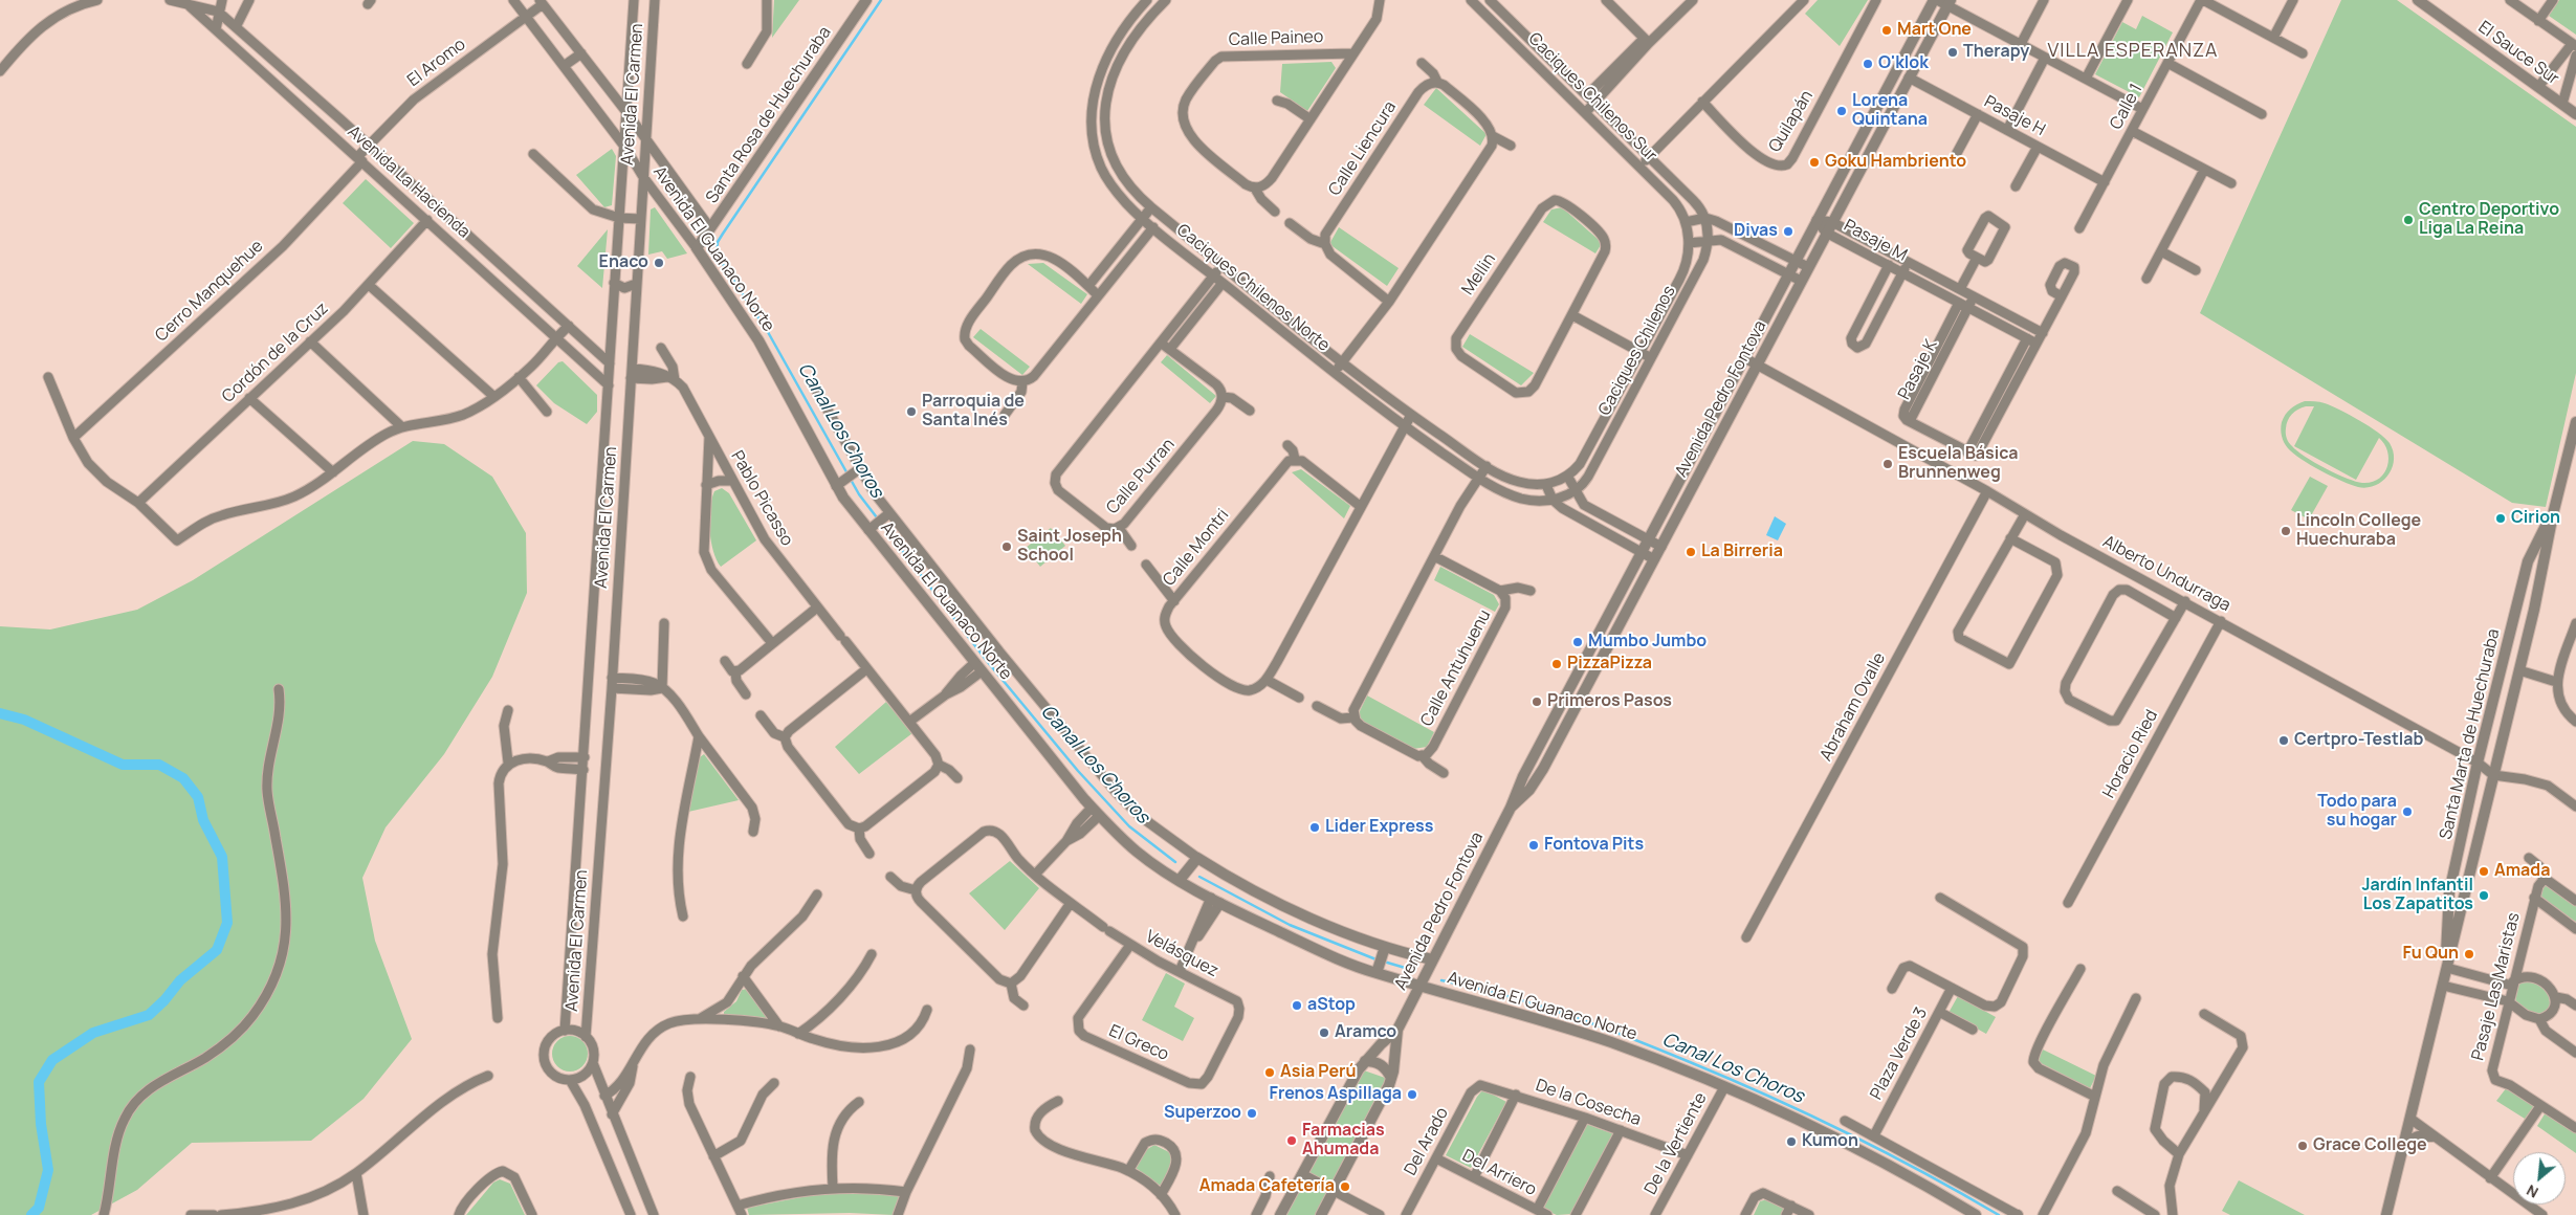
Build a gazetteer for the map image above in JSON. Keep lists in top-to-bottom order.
{
  "streets": {
    "street": [
      "Calle Paineo",
      "El Sauce Sur",
      "El Aromo",
      "Avenida El Carmen",
      "Caciques Chilenos Sur",
      "Calle 1",
      "Santa Rosa de Huechuraba",
      "Pasaje H",
      "Quilapán",
      "Calle Liencura",
      "Avenida La Hacienda",
      "Pasaje M",
      "Avenida El Guanaco Norte",
      "Mellin",
      "Caciques Chilenos Norte",
      "Cerro Manquehue",
      "Caciques Chilenos",
      "Cordón de la Cruz",
      "Pasaje K",
      "Avenida Pedro Fontova",
      "Calle Purran",
      "Pablo Picasso",
      "Calle Montri",
      "Alberto Undurraga",
      "Calle Antuhuenu",
      "Abraham Ovalle",
      "Santa Marta de Huechuraba",
      "Horacio Ried",
      "Velásquez",
      "Pasaje Las Maristas",
      "El Greco",
      "Plaza Verde 3",
      "De la Cosecha",
      "Del Arado",
      "De la Vertiente",
      "Del Arriero"
    ]
  },
  "crossings": [
    ["El Aromo", "Avenida La Hacienda"],
    ["El Aromo", "Avenida El Guanaco Norte"],
    ["El Aromo", "Cerro Manquehue"],
    ["Avenida El Carmen", "Avenida La Hacienda"],
    ["Avenida El Carmen", "Avenida El Guanaco Norte"],
    ["Caciques Chilenos Sur", "Caciques Chilenos"],
    ["Calle 1", "Pasaje H"],
    ["Santa Rosa de Huechuraba", "Avenida El Guanaco Norte"],
    ["Pasaje H", "Avenida Pedro Fontova"],
    ["Avenida La Hacienda", "Cerro Manquehue"],
    ["Avenida La Hacienda", "Cordón de la Cruz"],
    ["Pasaje M", "Pasaje K"],
    ["Pasaje M", "Avenida Pedro Fontova"],
    ["Avenida El Guanaco Norte", "Avenida Pedro Fontova"],
    ["Avenida El Guanaco Norte", "De la Vertiente"],
    ["Caciques Chilenos Norte", "Caciques Chilenos"],
    ["Caciques Chilenos Norte", "Calle Purran"],
    ["Avenida Pedro Fontova", "Alberto Undurraga"],
    ["Alberto Undurraga", "Abraham Ovalle"],
    ["Alberto Undurraga", "Santa Marta de Huechuraba"],
    ["Alberto Undurraga", "Horacio Ried"],
    ["Velásquez", "El Greco"],
    ["De la Cosecha", "Del Arado"],
    ["De la Cosecha", "De la Vertiente"],
    ["Del Arado", "Del Arriero"]
  ],
  "districts": ["VILLA ESPERANZA"],
  "water": ["Canal Los Choros"],
  "places": [
    "Mart One",
    "Therapy",
    "O'klok",
    "Lorena Quintana",
    "Goku Hambriento",
    "Centro Deportivo Liga La Reina",
    "Divas",
    "Enaco",
    "Parroquia de Santa Inés",
    "Escuela Básica Brunnenweg",
    "Cirion",
    "Lincoln College Huechuraba",
    "Saint Joseph School",
    "La Birreria",
    "Mumbo Jumbo",
    "PizzaPizza",
    "Primeros Pasos",
    "Certpro-Testlab",
    "Todo para su hogar",
    "Lider Express",
    "Fontova Pits",
    "Amada",
    "Jardín Infantil Los Zapatitos",
    "Fu Qun",
    "aStop",
    "Aramco",
    "Asia Perú",
    "Frenos Aspillaga",
    "Superzoo",
    "Farmacias Ahumada",
    "Kumon",
    "Grace College",
    "Amada Cafetería"
  ],
  "north": "bottom left"
}
